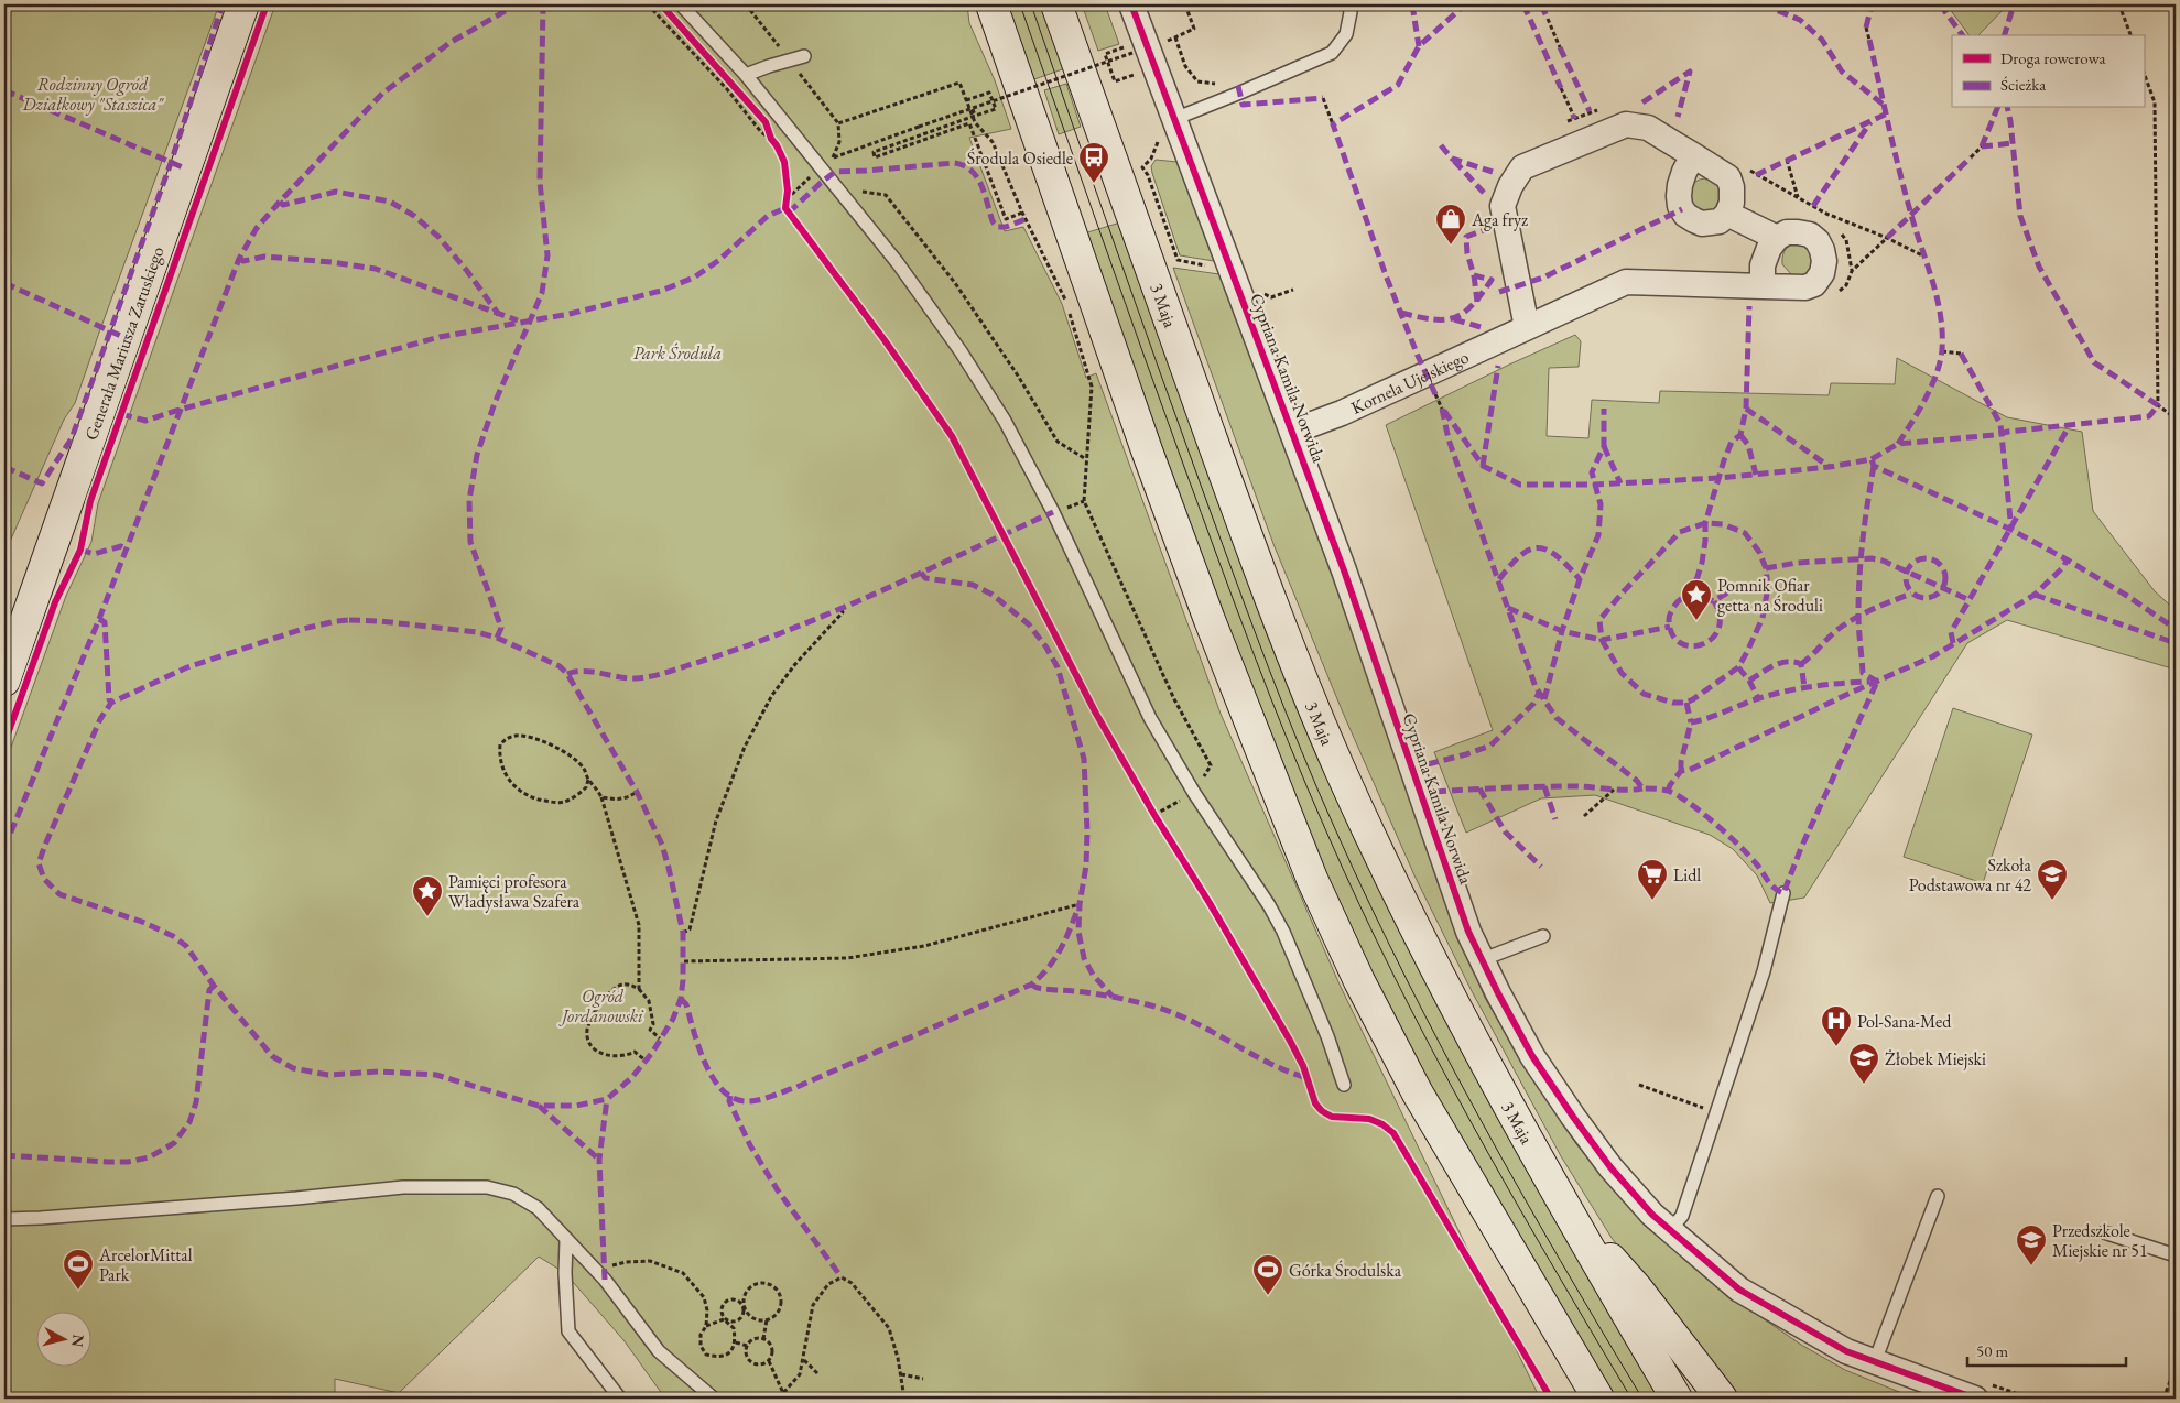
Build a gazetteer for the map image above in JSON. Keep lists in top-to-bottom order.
{
  "streets": {
    "main road": ["3 Maja", "Generała Mariusza Zaruskiego"],
    "street": ["Cypriana Kamila Norwida", "Kornela Ujejskiego"]
  },
  "crossings": [
    ["Cypriana Kamila Norwida", "Kornela Ujejskiego"]
  ],
  "parks": ["Rodzinny Ogród Działkowy \"Staszica\"", "Park Środula", "Ogród Jordanowski"],
  "places": {
    "bus stop": ["Środula Osiedle"],
    "shop": ["Aga fryz"],
    "place": ["Pomnik Ofiar getta na Środuli", "Pamięci profesora Władysława Szafera"],
    "supermarket": ["Lidl"],
    "school or university": ["Szkoła Podstawowa nr 42", "Żłobek Miejski", "Przedszkole Miejskie nr 51"],
    "hospital": ["Pol-Sana-Med"],
    "sports": ["ArcelorMittal Park", "Górka Środulska"]
  },
  "legend": ["Droga rowerowa", "Ścieżka"],
  "scale_bar": "50 m",
  "north": "right"
}
